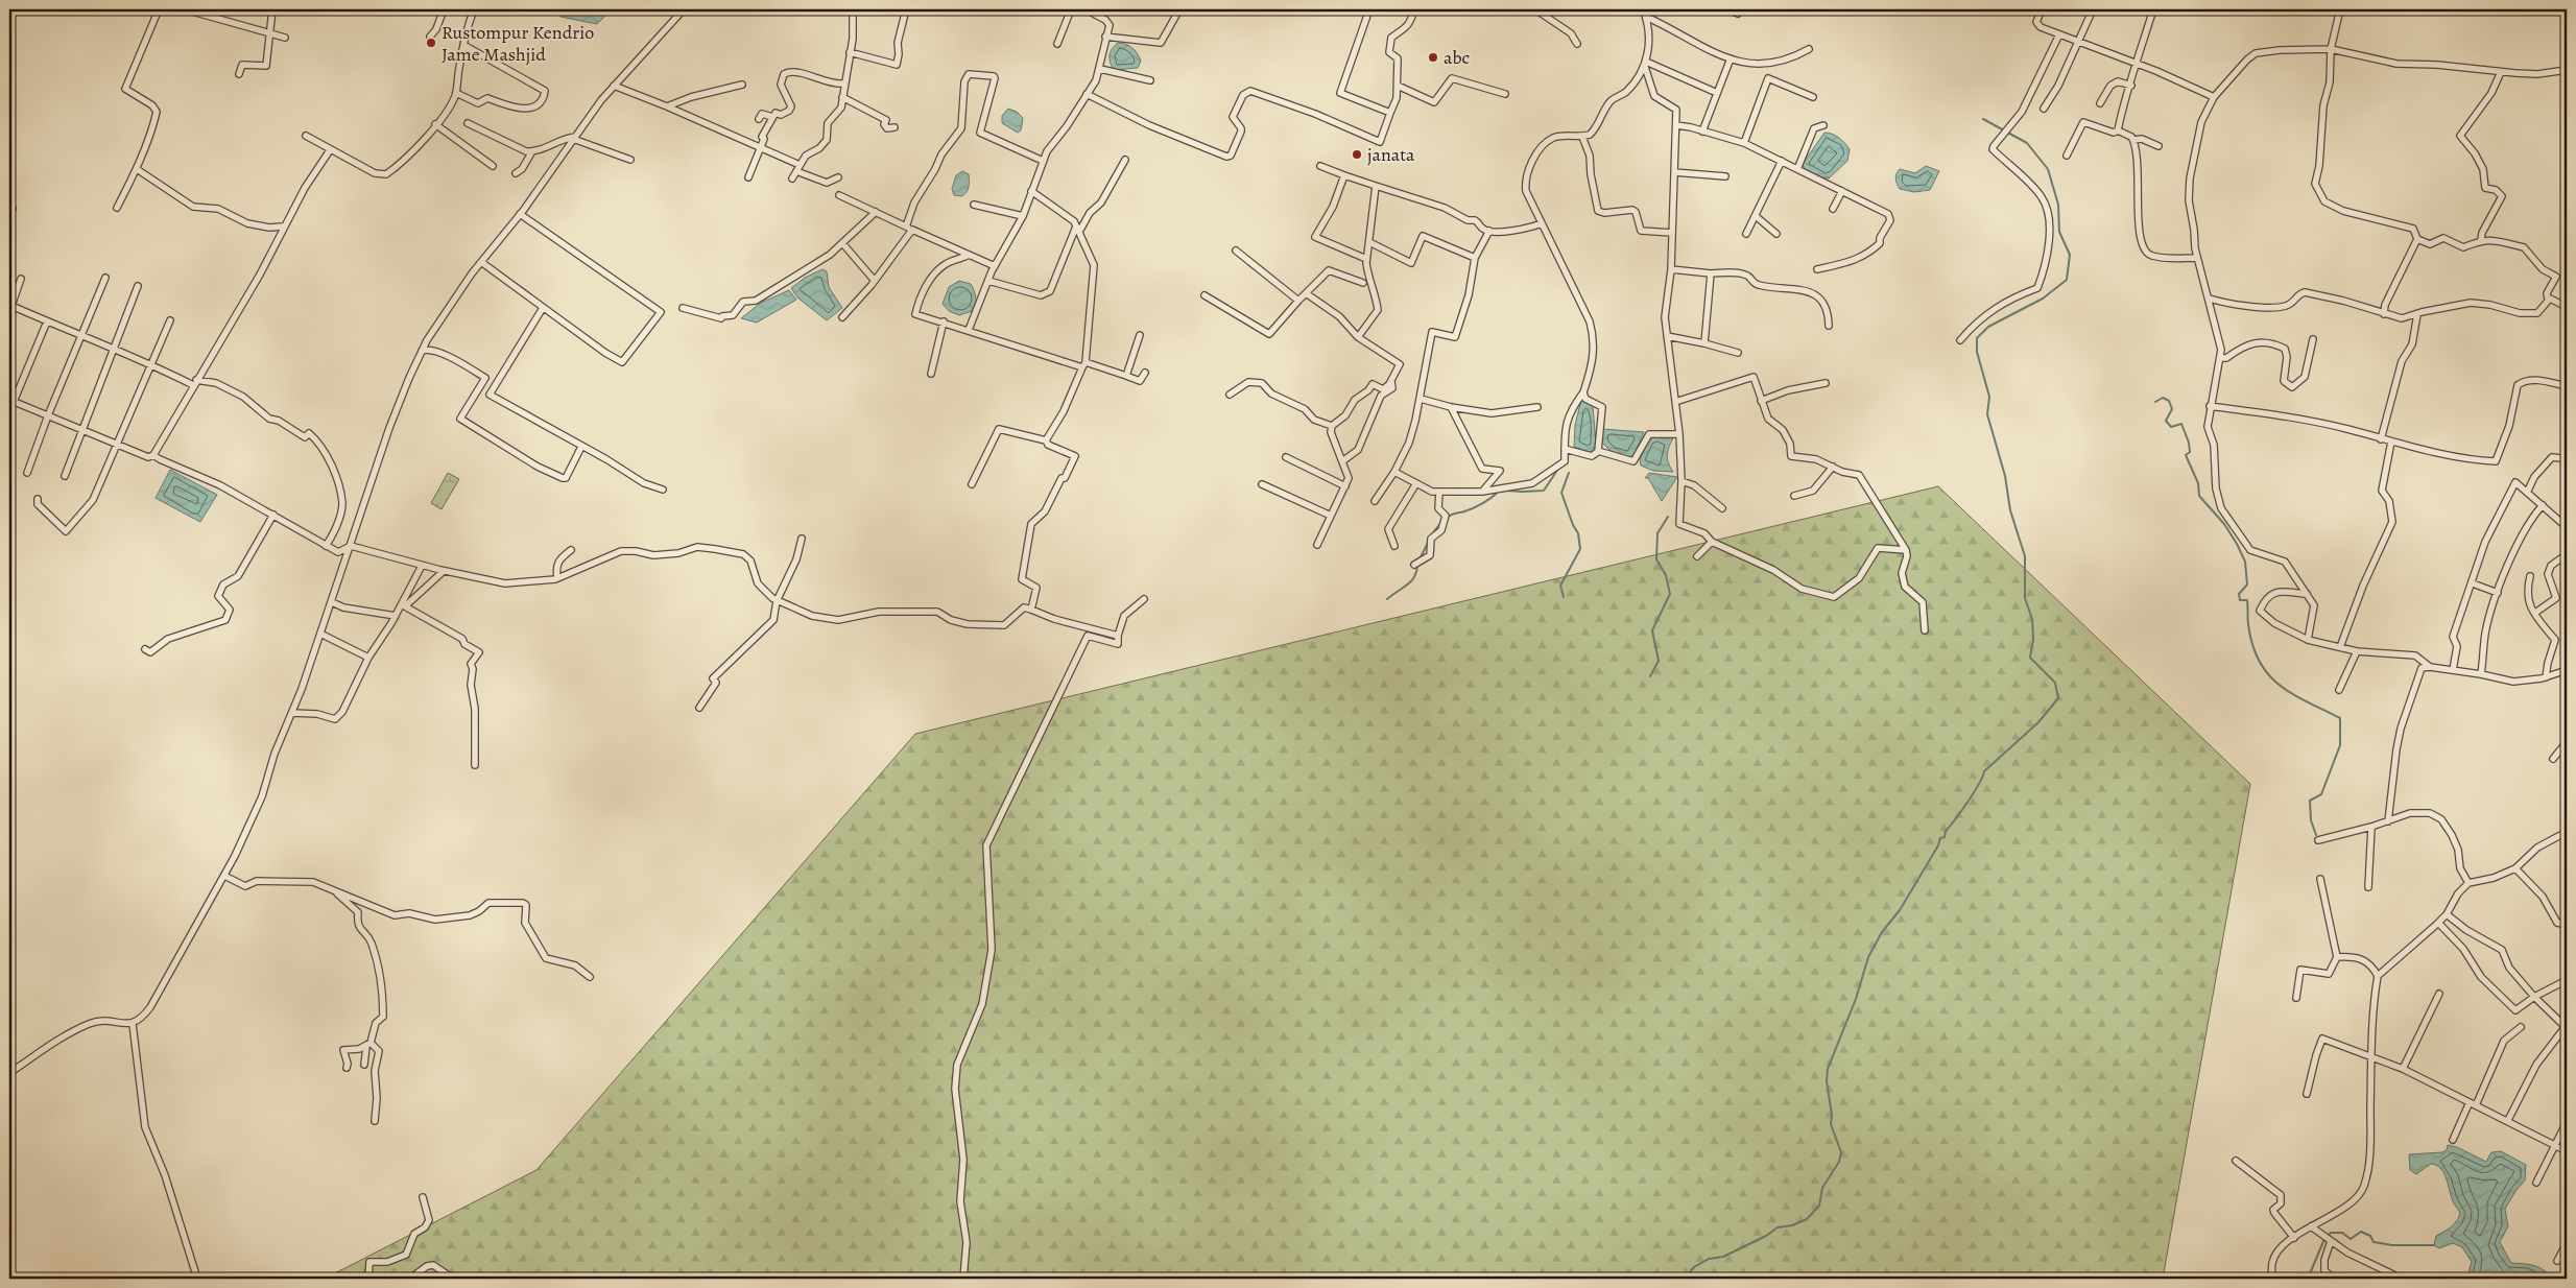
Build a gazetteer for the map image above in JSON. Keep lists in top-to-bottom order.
{
  "places": ["Rustompur Kendrio Jame Mashjid", "abc", "janata"]
}
